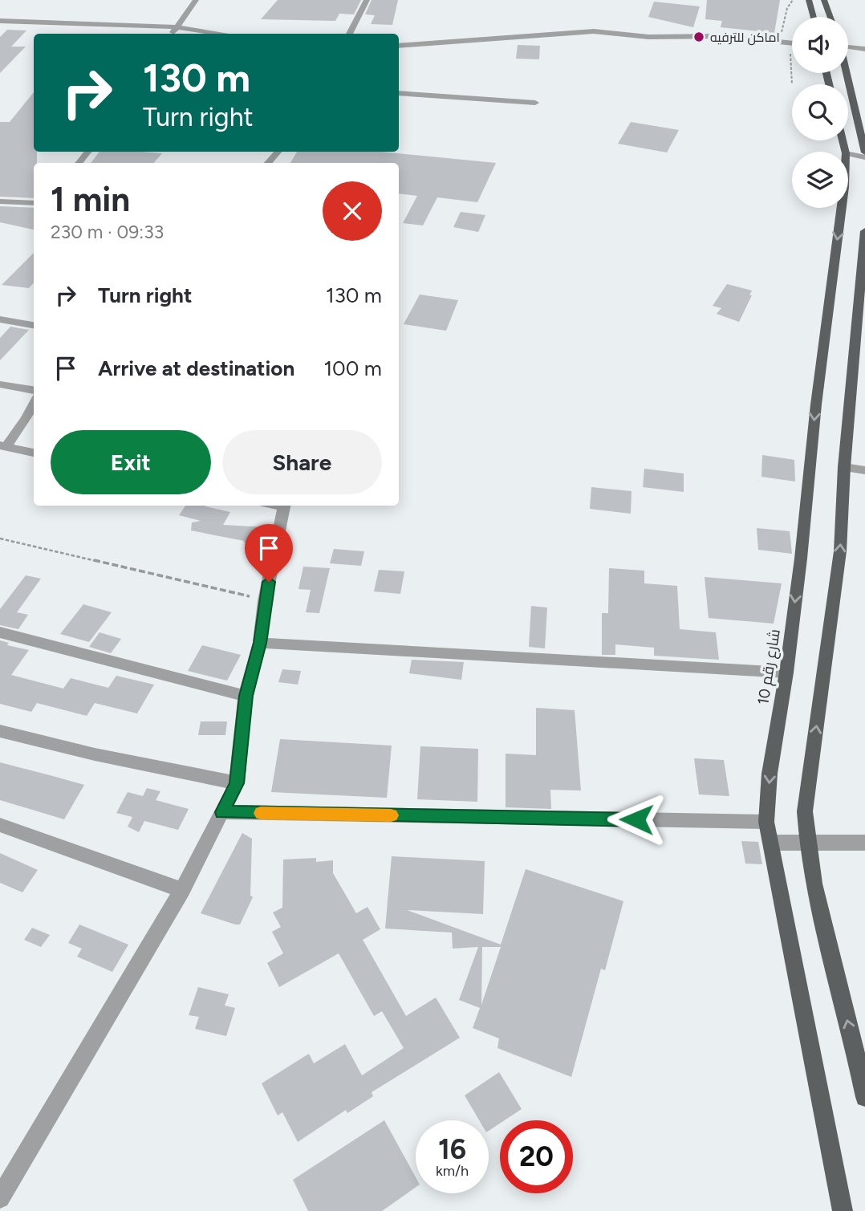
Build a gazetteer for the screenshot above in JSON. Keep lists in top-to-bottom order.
{
  "streets": {
    "main road": ["شارع رقم 10"]
  },
  "places": ["اماكن للترفيه"],
  "page": {
    "turn": ["130 m", "Turn right"],
    "heading": ["1 min", "230 m · 09:33"],
    "list": [
      {
        "name": "Turn right",
        "value": "130 m"
      },
      {
        "name": "Arrive at destination",
        "value": "100 m"
      }
    ],
    "buttons": ["Exit", "Share"],
    "speed": "16 km/h",
    "limit": "20"
  }
}
